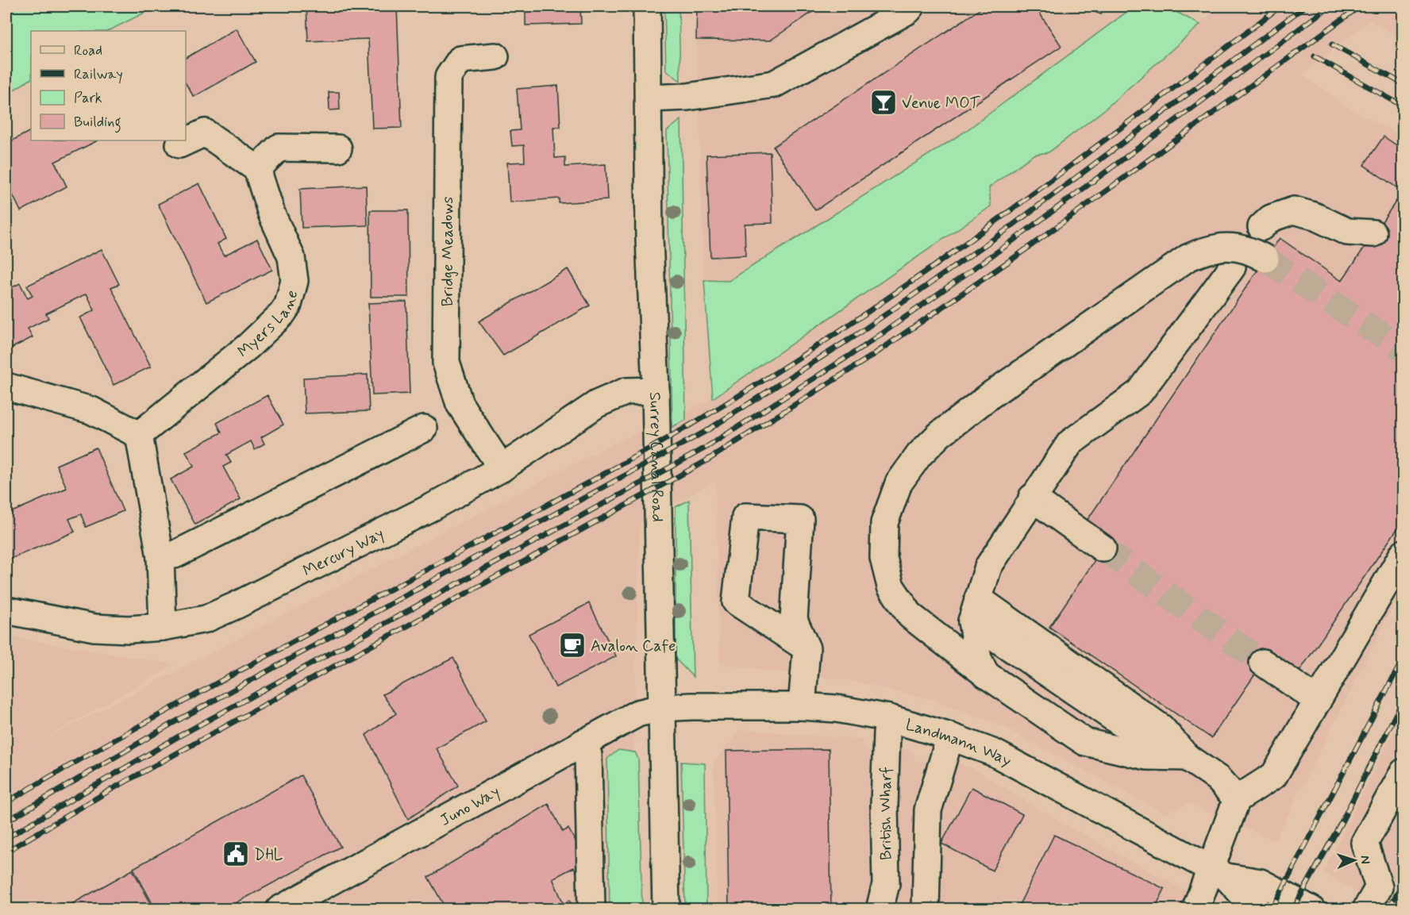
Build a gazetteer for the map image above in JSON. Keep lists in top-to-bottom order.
{
  "streets": {
    "street": [
      "Bridge Meadows",
      "Myers Lane",
      "Surrey Canal Road",
      "Mercury Way",
      "Landmann Way",
      "Juno Way",
      "British Wharf"
    ]
  },
  "crossings": [
    ["Bridge Meadows", "Mercury Way"],
    ["Surrey Canal Road", "Mercury Way"],
    ["Surrey Canal Road", "Landmann Way"],
    ["Surrey Canal Road", "Juno Way"],
    ["Landmann Way", "Juno Way"],
    ["Landmann Way", "British Wharf"]
  ],
  "places": {
    "bar": ["Venue MOT"],
    "cafe": ["Avalon Cafe"],
    "public building": ["DHL"]
  },
  "legend": [
    "Road",
    "Railway",
    "Park",
    "Building"
  ],
  "north": "right"
}
